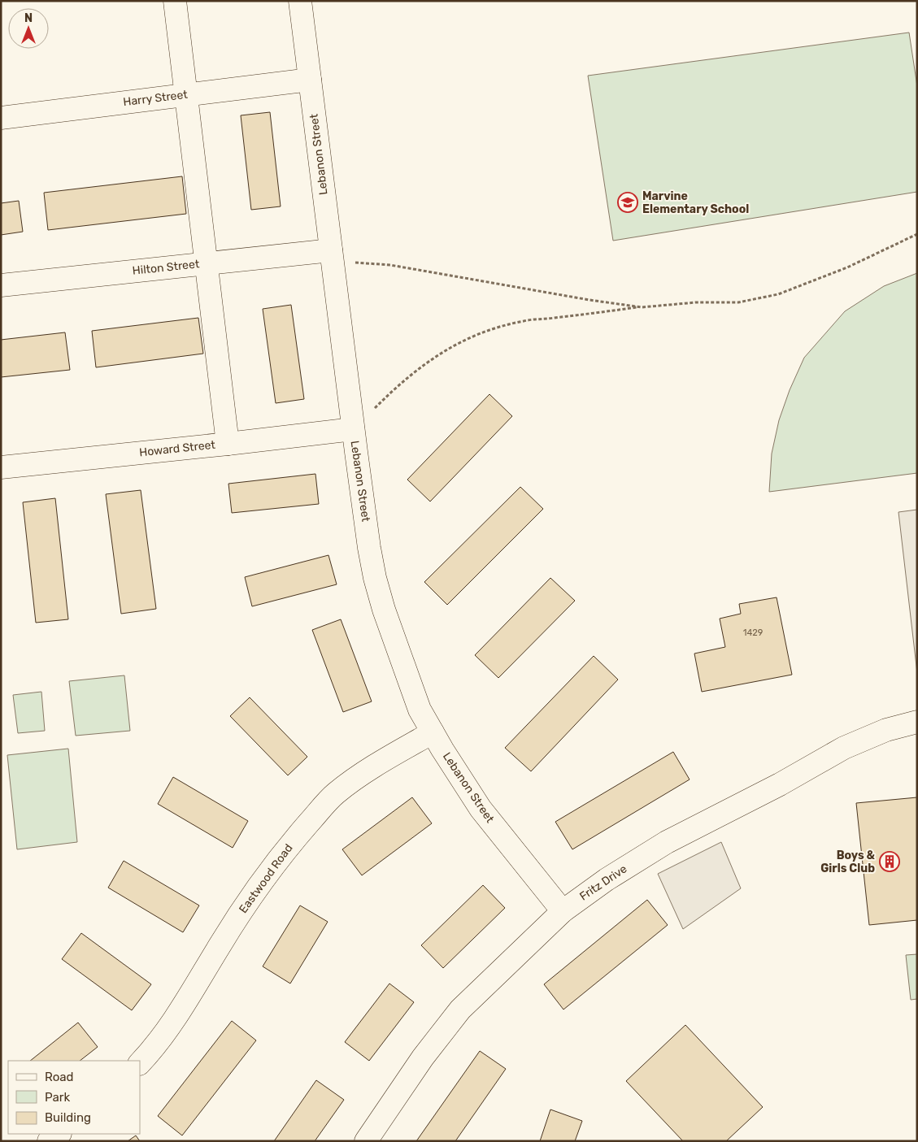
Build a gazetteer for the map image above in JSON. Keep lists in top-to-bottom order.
{
  "streets": {
    "street": [
      "Harry Street",
      "Lebanon Street",
      "Hilton Street",
      "Howard Street",
      "Eastwood Road",
      "Fritz Drive"
    ]
  },
  "crossings": [
    ["Harry Street", "Lebanon Street"],
    ["Lebanon Street", "Hilton Street"],
    ["Lebanon Street", "Howard Street"],
    ["Lebanon Street", "Eastwood Road"],
    ["Lebanon Street", "Fritz Drive"]
  ],
  "places": {
    "school or university": ["Marvine Elementary School"],
    "building": ["Boys & Girls Club"]
  },
  "house_numbers": ["1429"],
  "legend": ["Road", "Park", "Building"],
  "north": "top"
}
